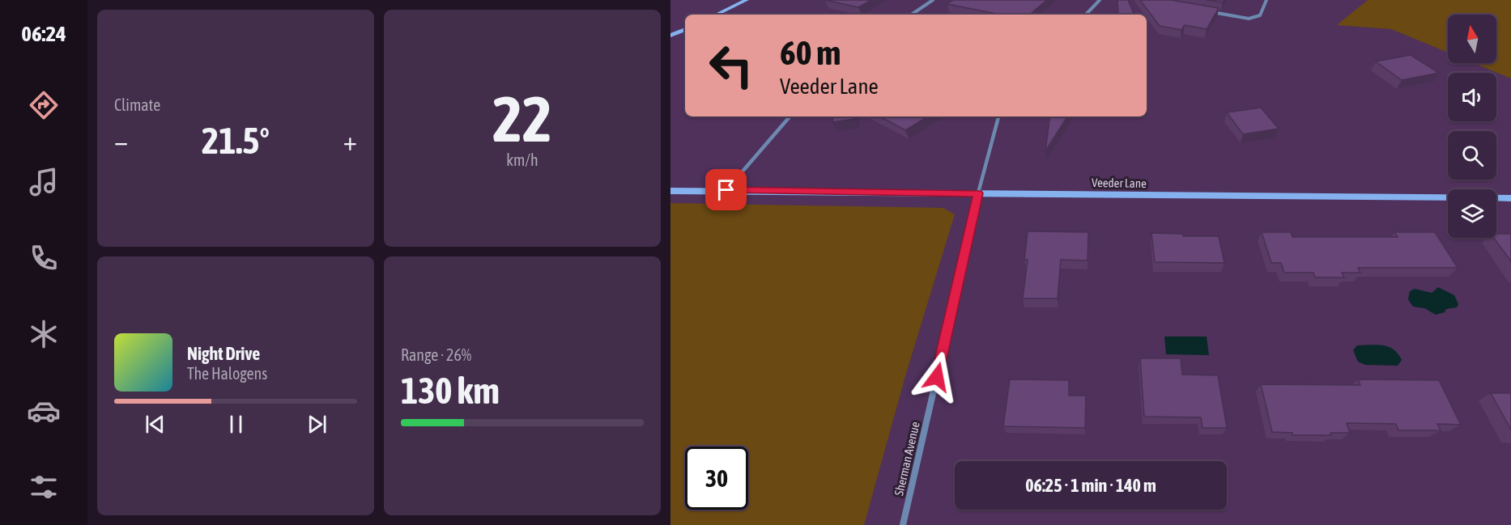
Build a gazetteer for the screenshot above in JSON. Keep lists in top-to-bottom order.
{
  "streets": {
    "street": ["Veeder Lane", "Sherman Avenue"]
  },
  "crossings": [
    ["Veeder Lane", "Sherman Avenue"]
  ],
  "north": "top",
  "page": {
    "tabs": "06:24",
    "tile": [
      "Climate",
      ["22", "km/h"],
      ["Range · 26%", "130 km"]
    ],
    "turn": ["60 m", "Veeder Lane"],
    "heat": ["−", "21.5°", "+"],
    "song": ["Night Drive", "The Halogens"],
    "limit": "30",
    "trip": "06:25 · 1 min · 140 m"
  }
}
